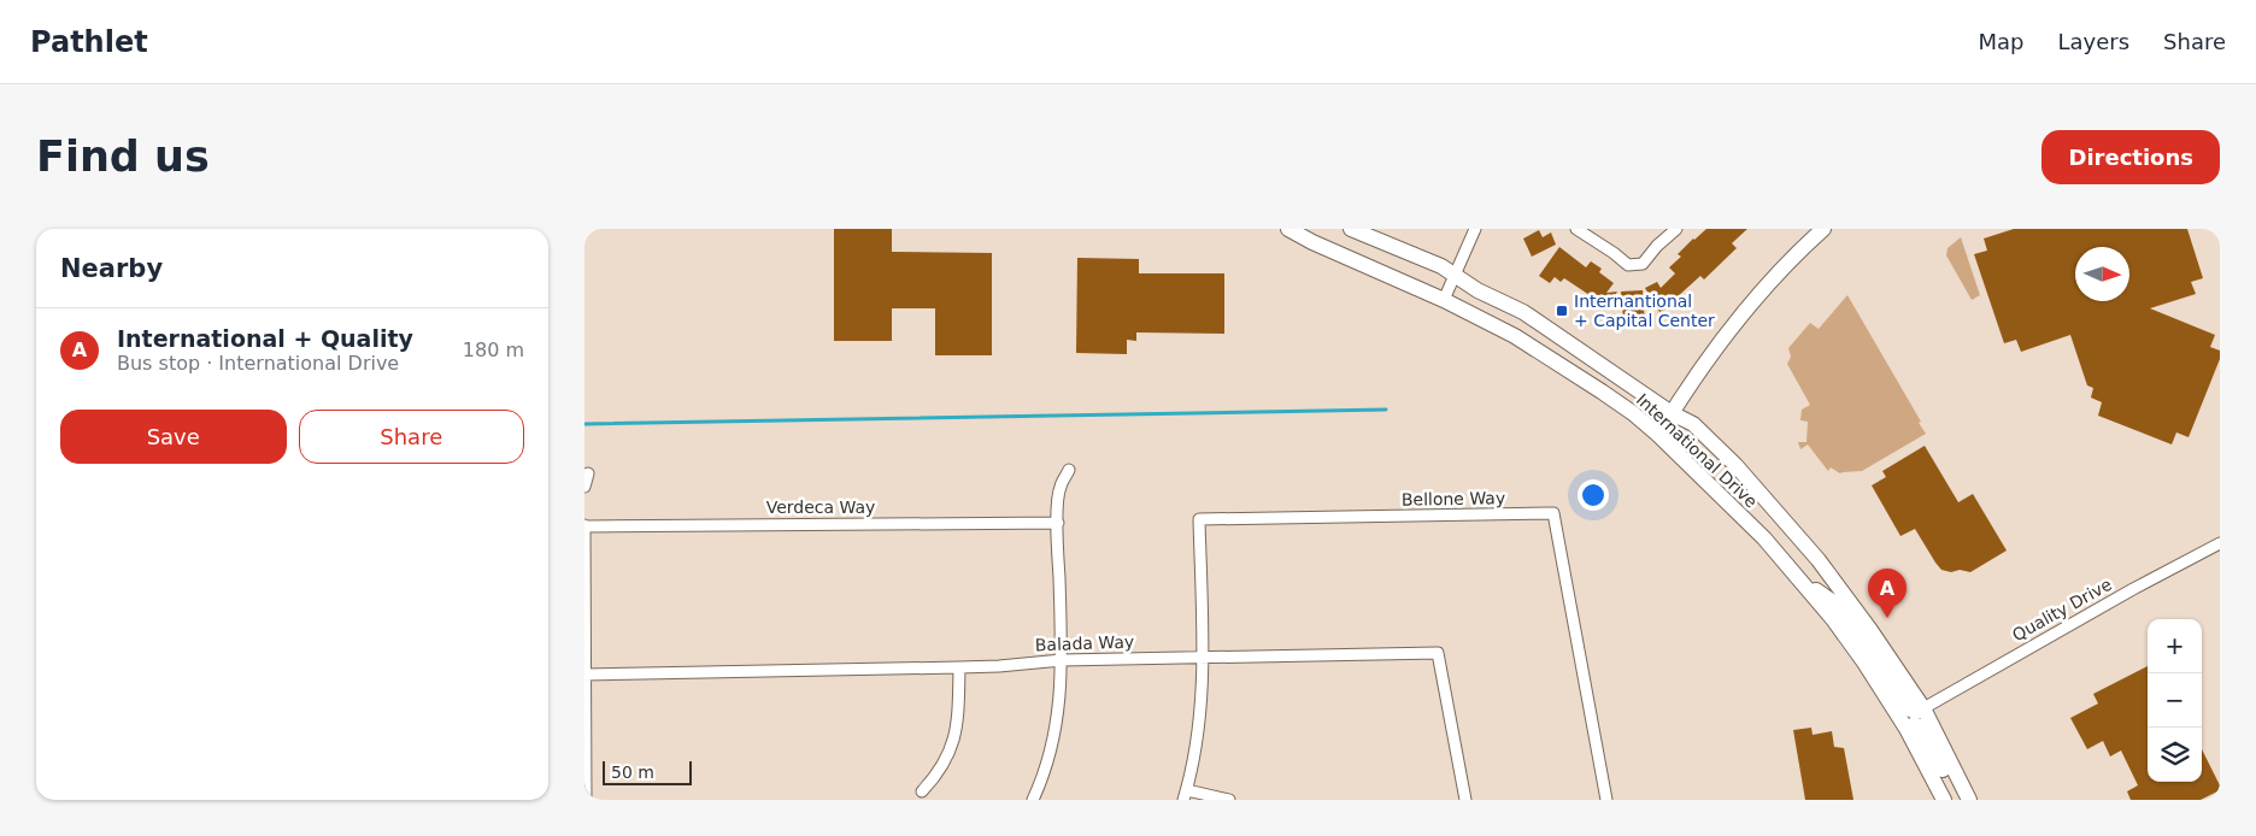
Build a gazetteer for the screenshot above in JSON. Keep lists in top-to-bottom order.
{
  "streets": {
    "main road": ["International Drive"],
    "street": [
      "Bellone Way",
      "Verdeca Way",
      "Quality Drive",
      "Balada Way"
    ]
  },
  "crossings": [
    ["International Drive", "Quality Drive"],
    ["Bellone Way", "Balada Way"]
  ],
  "places": {
    "transit": ["Internantional + Capital Center"]
  },
  "scale_bar": "50 m",
  "north": "right",
  "page": {
    "header": "Pathlet",
    "nav": ["Map", "Layers", "Share"],
    "buttons": [
      "Directions",
      ["Save", "Share"]
    ],
    "title": "Find us",
    "heading": "Nearby",
    "list": [
      {
        "mark": "A",
        "name": "International + Quality",
        "note": "Bus stop · International Drive",
        "value": "180 m"
      }
    ],
    "pins": "A",
    "map_buttons": ["+", "−"],
    "scale": "50 m"
  }
}
